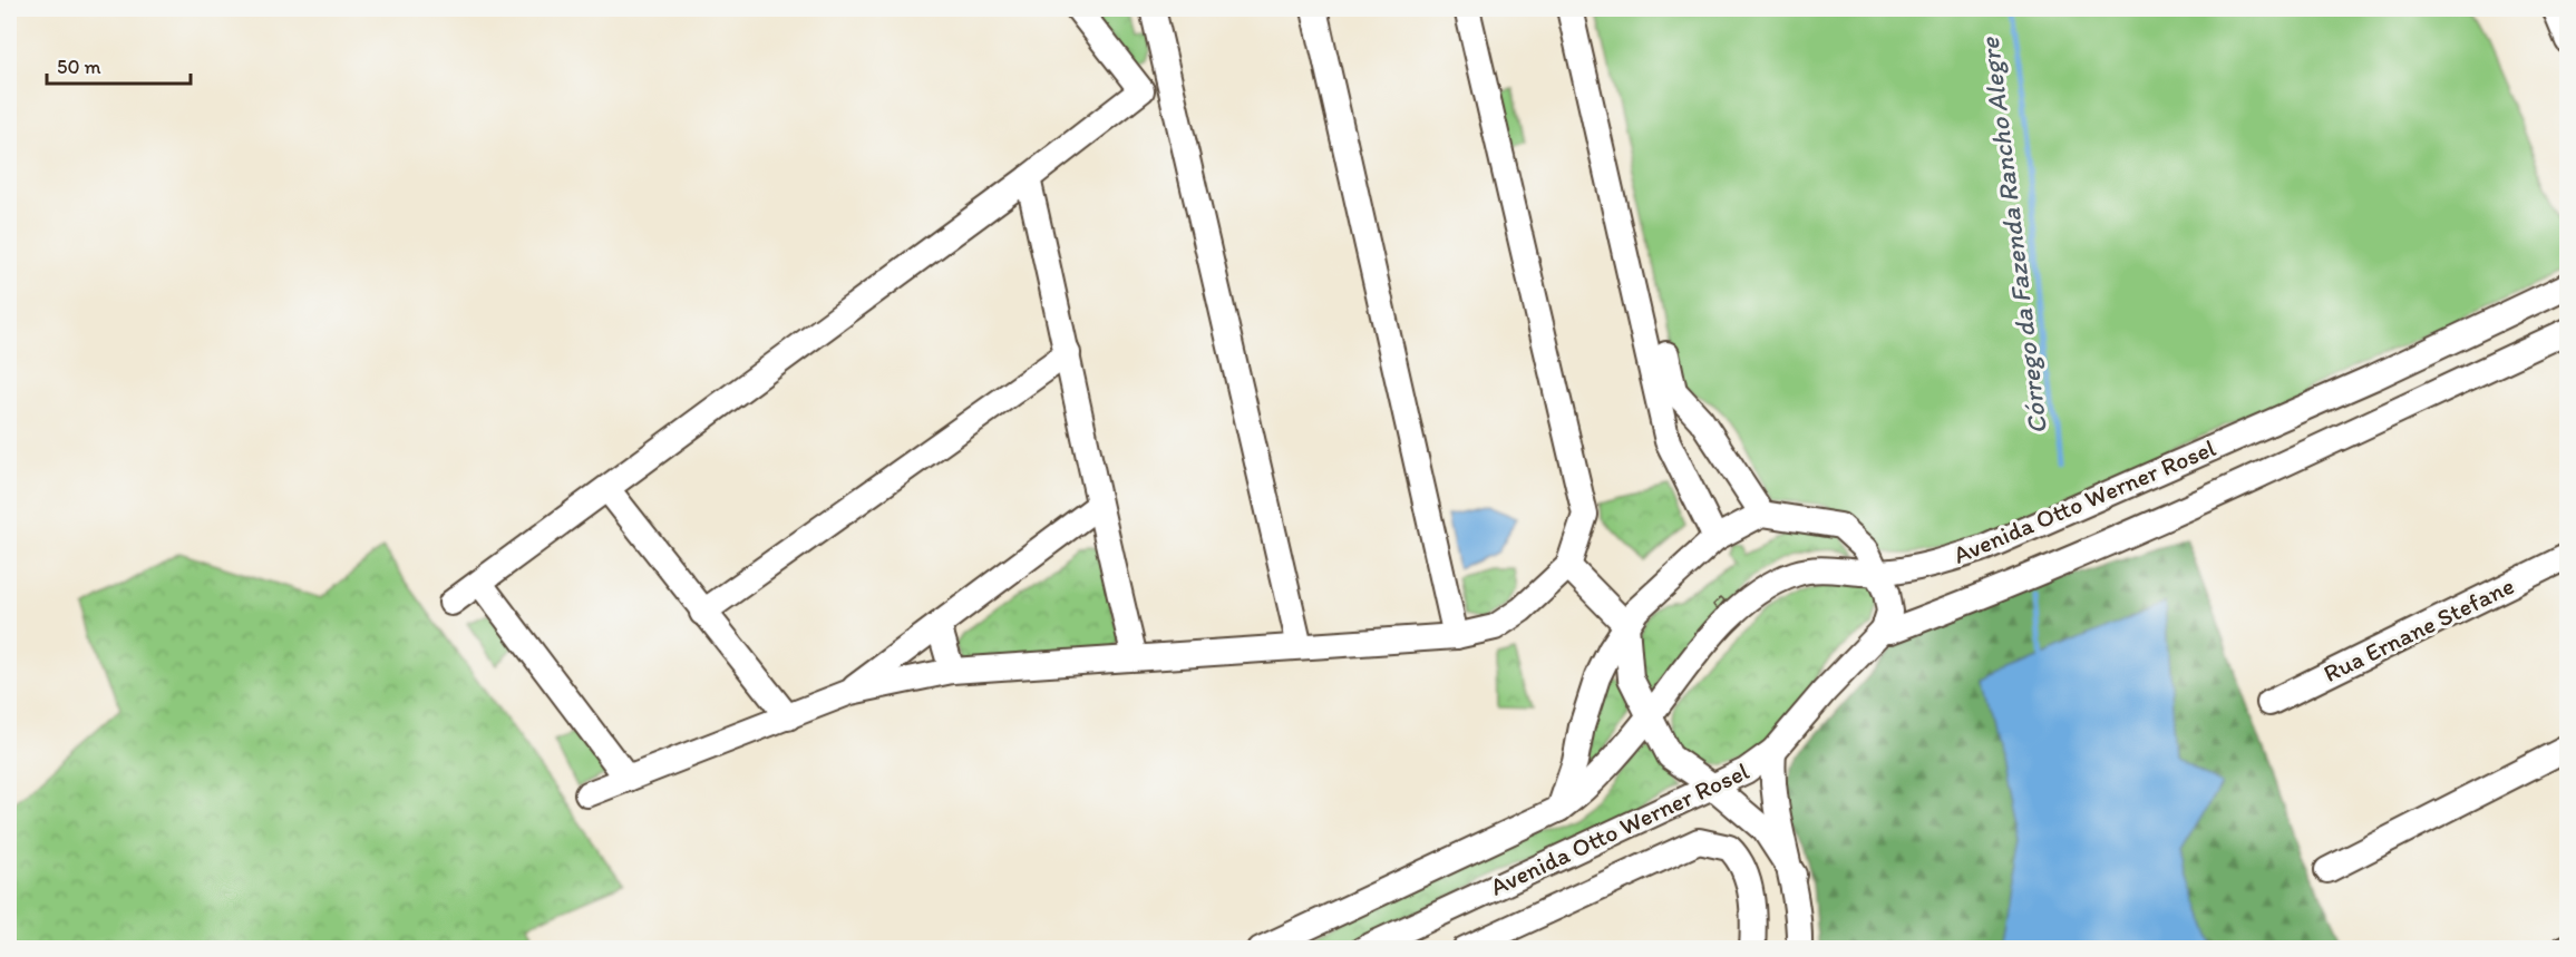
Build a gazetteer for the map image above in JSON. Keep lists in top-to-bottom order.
{
  "streets": {
    "street": ["Avenida Otto Werner Rosel", "Rua Ernane Stefane"]
  },
  "water": ["Córrego da Fazenda Rancho Alegre"],
  "scale_bar": "50 m"
}
